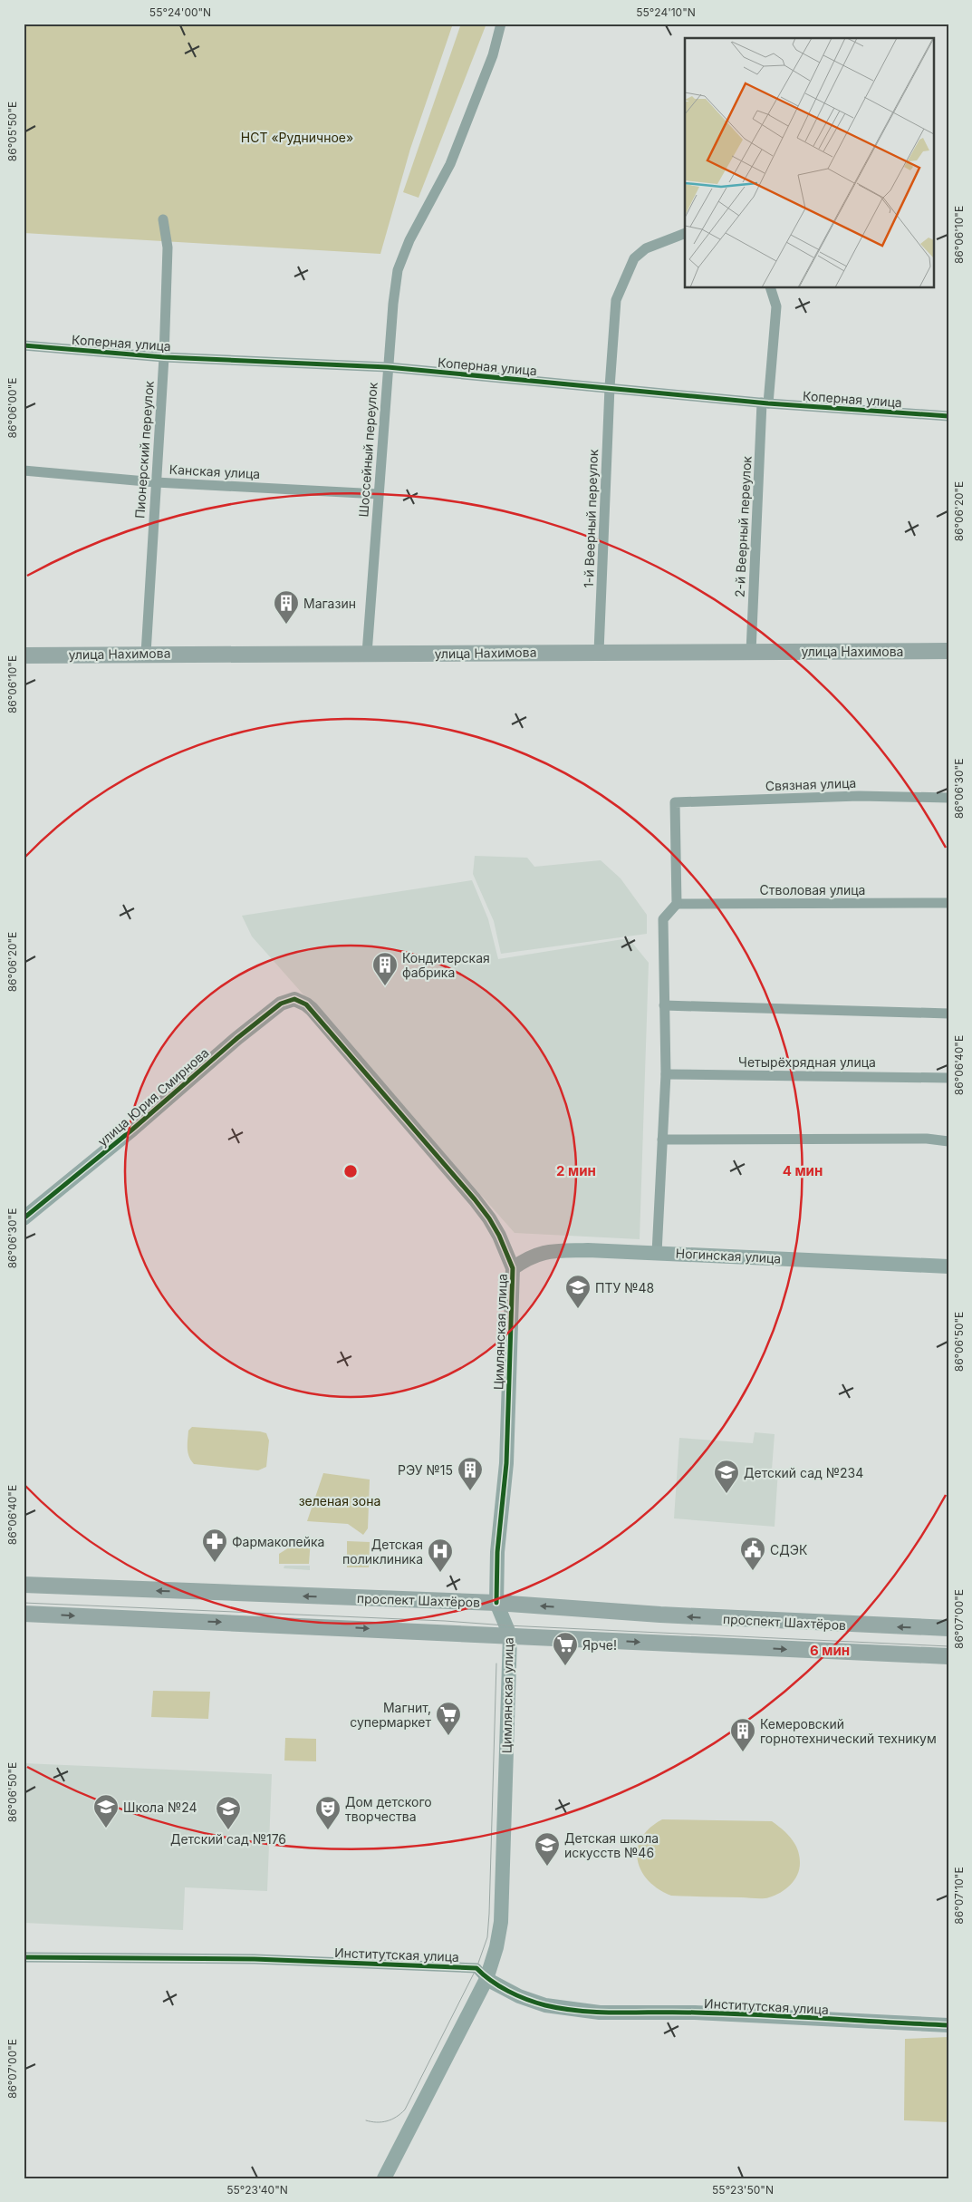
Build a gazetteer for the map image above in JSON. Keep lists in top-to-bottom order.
{
  "streets": {
    "main road": ["улица Нахимова", "проспект Шахтёров"],
    "street": [
      "Коперная улица",
      "Пионерский переулок",
      "Шоссейный переулок",
      "Канская улица",
      "1-й Веерный переулок",
      "2-й Веерный переулок",
      "Связная улица",
      "Стволовая улица",
      "Четырёхрядная улица",
      "улица Юрия Смирнова",
      "Ногинская улица",
      "Цимлянская улица",
      "Институтская улица"
    ]
  },
  "crossings": [
    ["Коперная улица", "Пионерский переулок"],
    ["Коперная улица", "Шоссейный переулок"],
    ["Коперная улица", "1-й Веерный переулок"],
    ["Коперная улица", "2-й Веерный переулок"],
    ["Пионерский переулок", "Канская улица"],
    ["Пионерский переулок", "улица Нахимова"],
    ["Шоссейный переулок", "Канская улица"],
    ["Шоссейный переулок", "улица Нахимова"],
    ["1-й Веерный переулок", "улица Нахимова"],
    ["2-й Веерный переулок", "улица Нахимова"],
    ["Связная улица", "Стволовая улица"],
    ["улица Юрия Смирнова", "Цимлянская улица"],
    ["Ногинская улица", "Цимлянская улица"],
    ["Цимлянская улица", "проспект Шахтёров"],
    ["Цимлянская улица", "Институтская улица"]
  ],
  "parks": ["НСТ «Рудничное»", "зеленая зона"],
  "places": {
    "building": [
      "Магазин",
      "Кондитерская фабрика",
      "РЭУ №15",
      "Кемеровский горнотехнический техникум"
    ],
    "school or university": [
      "ПТУ №48",
      "Детский сад №234",
      "Школа №24",
      "Детский сад №176",
      "Детская школа искусств №46"
    ],
    "pharmacy": ["Фармакопейка"],
    "public building": ["СДЭК"],
    "hospital": ["Детская поликлиника"],
    "supermarket": ["Ярче!", "Магнит, супермаркет"],
    "theatre": ["Дом детского творчества"]
  },
  "coordinates": [
    "55°24'00\"N",
    "55°24'10\"N",
    "86°05'50\"E",
    "86°06'10\"E",
    "86°06'00\"E",
    "86°06'20\"E",
    "86°06'30\"E",
    "86°06'40\"E",
    "86°06'50\"E",
    "86°07'00\"E",
    "86°07'10\"E",
    "55°23'40\"N",
    "55°23'50\"N"
  ],
  "rings": ["2 мин", "4 мин", "6 мин"]
}
